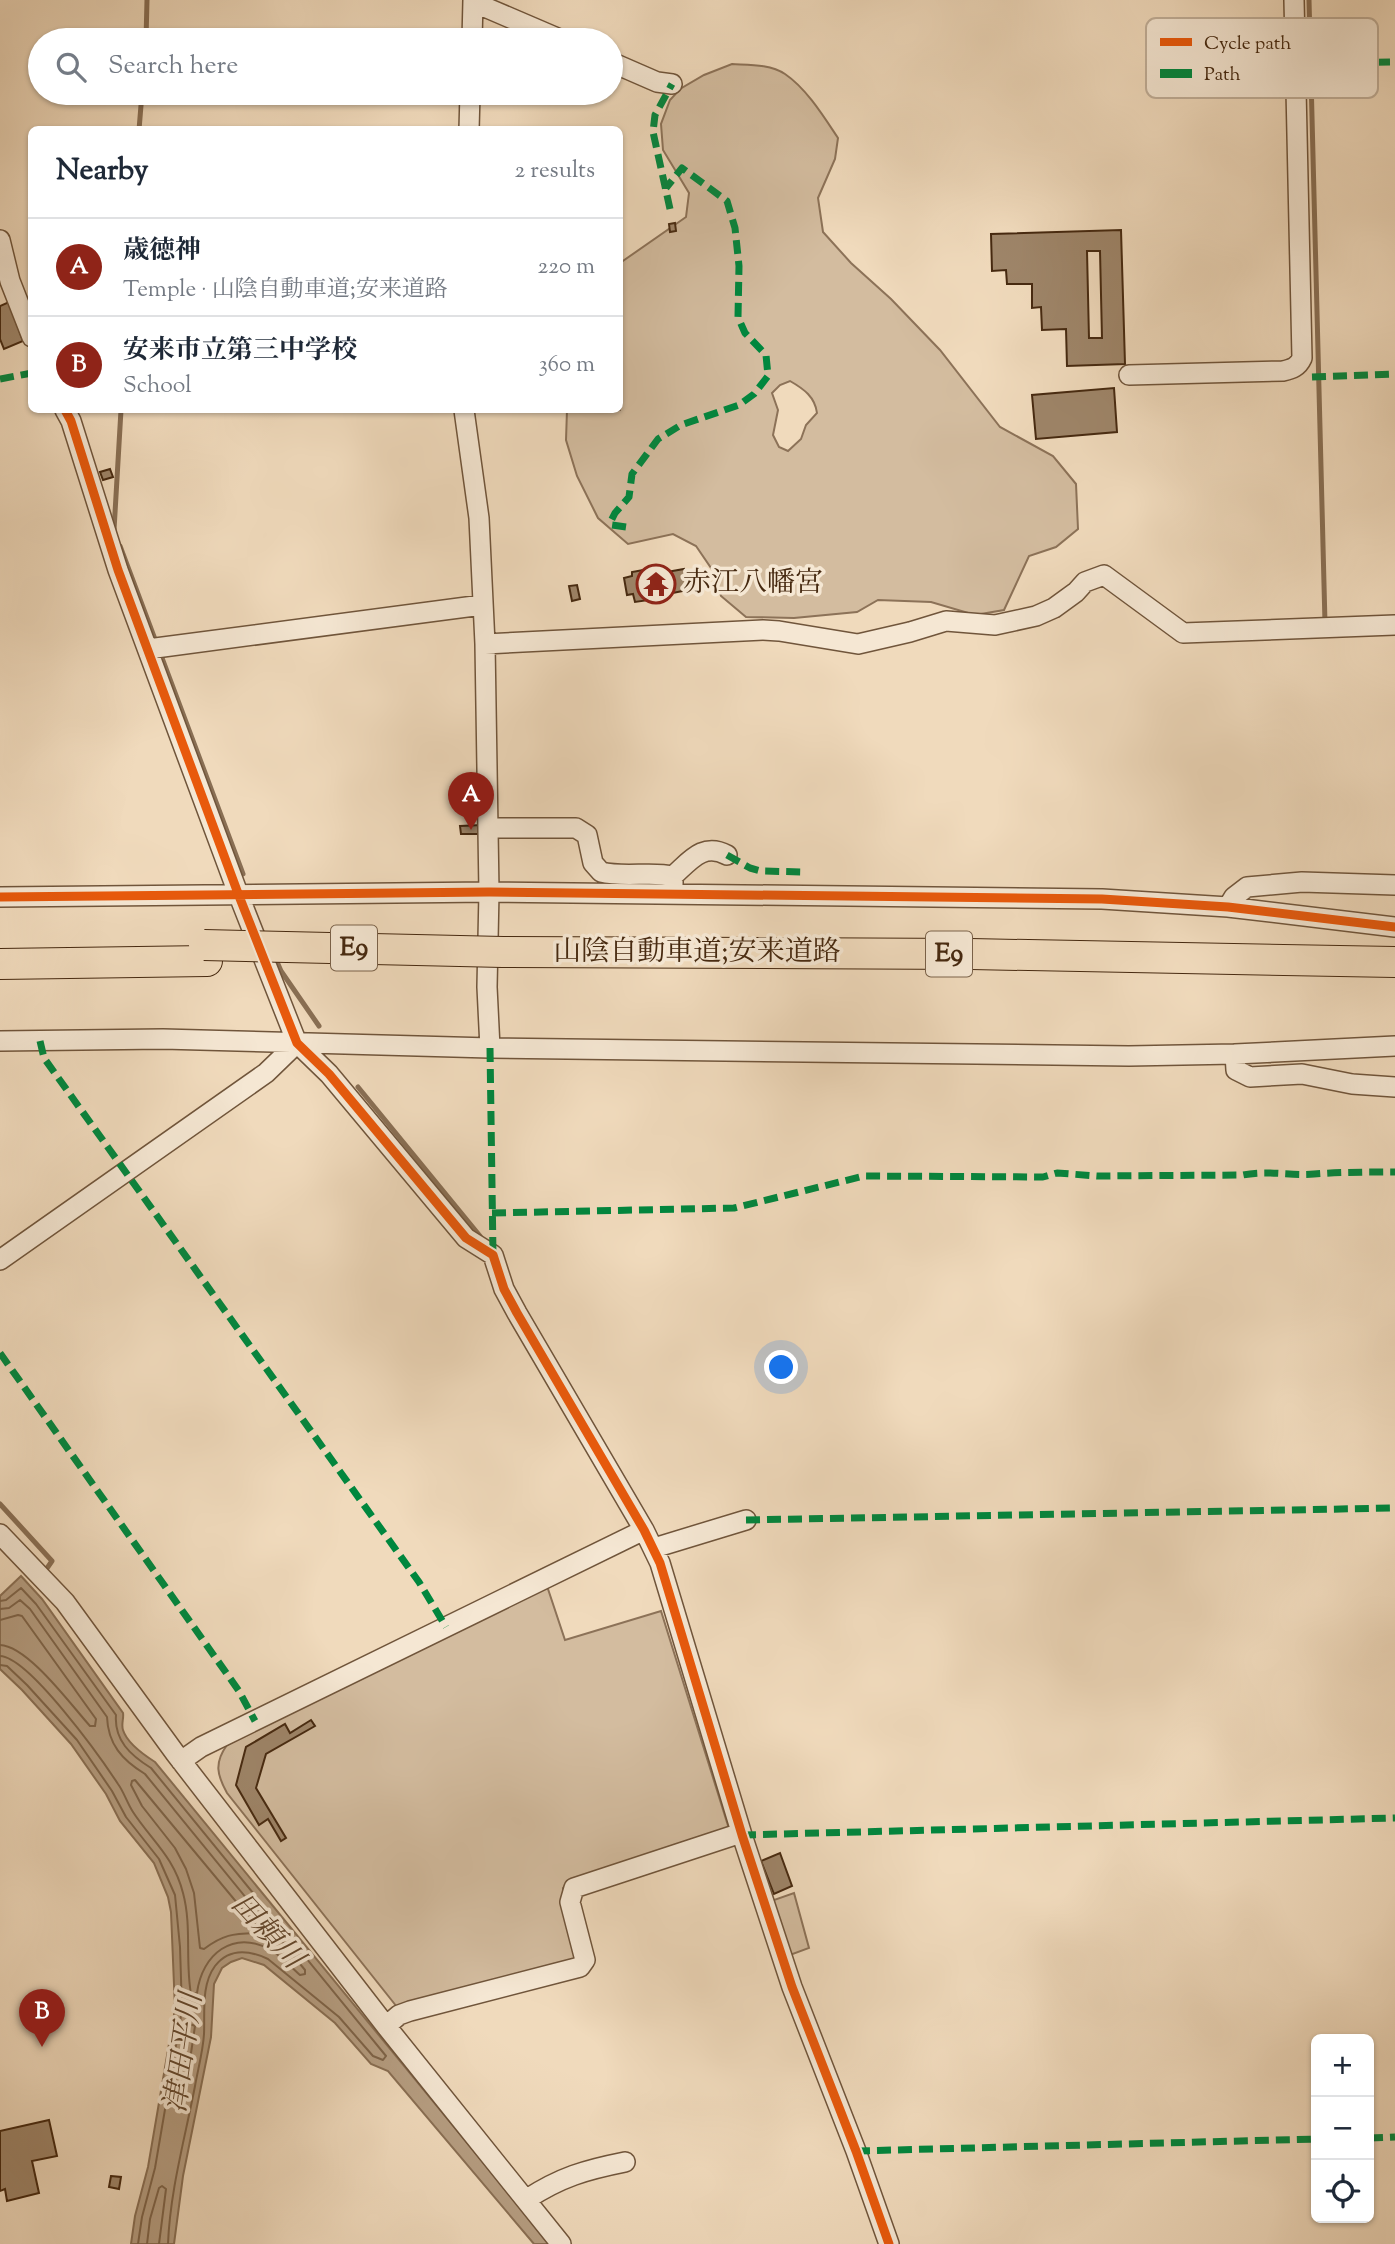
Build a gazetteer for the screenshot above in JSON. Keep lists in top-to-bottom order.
{
  "streets": {
    "highway": ["E9", "山陰自動車道;安来道路"]
  },
  "water": ["田頼川", "津田平川"],
  "places": {
    "temple": ["赤江八幡宮"]
  },
  "legend": ["Cycle path", "Path"],
  "page": {
    "search": "Search here",
    "heading": ["Nearby", "2 results"],
    "list": [
      {
        "mark": "A",
        "name": "歳徳神",
        "note": "Temple · 山陰自動車道;安来道路",
        "value": "220 m"
      },
      {
        "mark": "B",
        "name": "安来市立第三中学校",
        "note": "School",
        "value": "360 m"
      }
    ],
    "pins": ["A", "B"],
    "map_buttons": ["+", "−"]
  }
}
